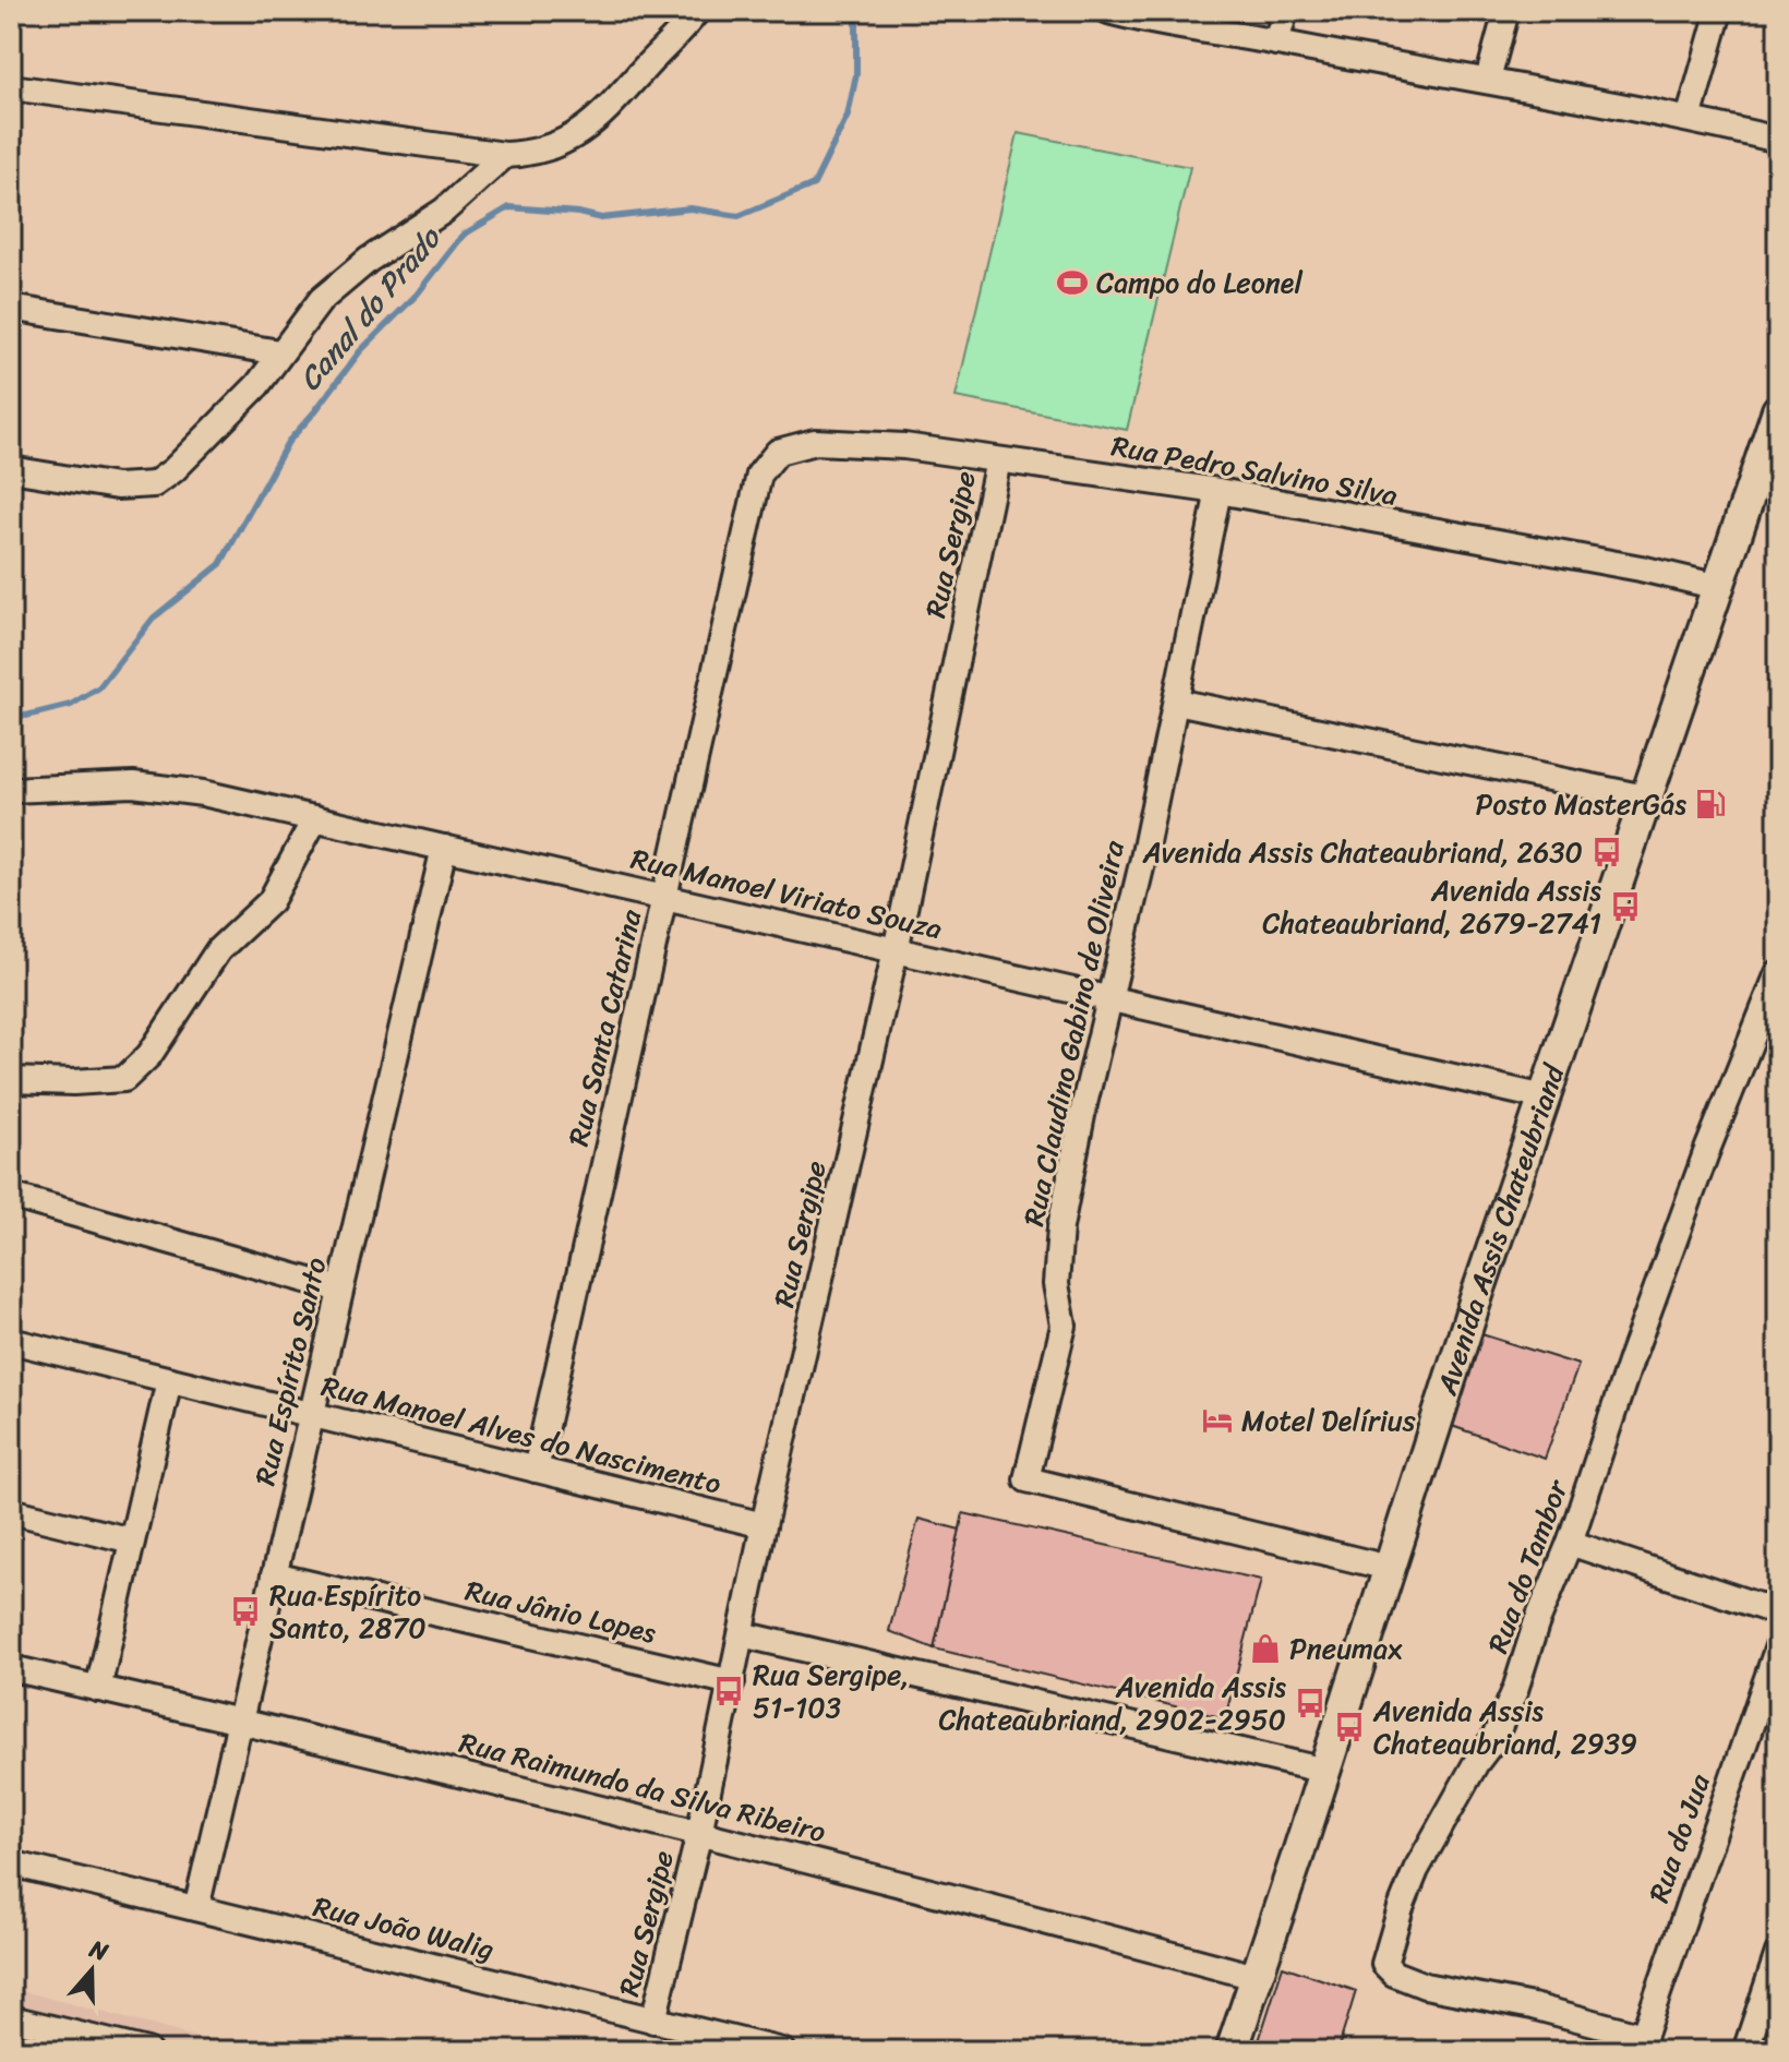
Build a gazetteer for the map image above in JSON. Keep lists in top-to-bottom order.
{
  "streets": {
    "main road": ["Avenida Assis Chateubriand"],
    "street": [
      "Rua Pedro Salvino Silva",
      "Rua Sergipe",
      "Rua Manoel Viriato Souza",
      "Rua Santa Catarina",
      "Rua Claudino Gabino de Oliveira",
      "Rua Espírito Santo",
      "Rua Manoel Alves do Nascimento",
      "Rua do Tambor",
      "Rua Jânio Lopes",
      "Rua Raimundo da Silva Ribeiro",
      "Rua do Jua",
      "Rua João Walig"
    ]
  },
  "crossings": [
    ["Rua Pedro Salvino Silva", "Rua Sergipe"],
    ["Rua Pedro Salvino Silva", "Rua Santa Catarina"],
    ["Rua Pedro Salvino Silva", "Rua Claudino Gabino de Oliveira"],
    ["Rua Pedro Salvino Silva", "Avenida Assis Chateubriand"],
    ["Rua Sergipe", "Rua Manoel Viriato Souza"],
    ["Rua Sergipe", "Rua Manoel Alves do Nascimento"],
    ["Rua Sergipe", "Rua Jânio Lopes"],
    ["Rua Sergipe", "Rua Raimundo da Silva Ribeiro"],
    ["Rua Sergipe", "Rua João Walig"],
    ["Rua Manoel Viriato Souza", "Rua Santa Catarina"],
    ["Rua Manoel Viriato Souza", "Rua Claudino Gabino de Oliveira"],
    ["Rua Manoel Viriato Souza", "Avenida Assis Chateubriand"],
    ["Rua Manoel Viriato Souza", "Rua Espírito Santo"],
    ["Rua Santa Catarina", "Rua Manoel Alves do Nascimento"],
    ["Rua Claudino Gabino de Oliveira", "Avenida Assis Chateubriand"],
    ["Avenida Assis Chateubriand", "Rua Raimundo da Silva Ribeiro"],
    ["Rua Espírito Santo", "Rua Manoel Alves do Nascimento"],
    ["Rua Espírito Santo", "Rua Jânio Lopes"],
    ["Rua Espírito Santo", "Rua Raimundo da Silva Ribeiro"],
    ["Rua Espírito Santo", "Rua João Walig"],
    ["Rua do Tambor", "Rua do Jua"]
  ],
  "water": ["Canal do Prado"],
  "places": {
    "sports": ["Campo do Leonel"],
    "fuel station": ["Posto MasterGás"],
    "bus stop": [
      "Avenida Assis Chateaubriand, 2630",
      "Avenida Assis Chateaubriand, 2679-2741",
      "Rua Espírito Santo, 2870",
      "Rua Sergipe, 51-103",
      "Avenida Assis Chateaubriand, 2902-2950",
      "Avenida Assis Chateaubriand, 2939"
    ],
    "hotel": ["Motel Delírius"],
    "shop": ["Pneumax"]
  },
  "north": "top"
}
